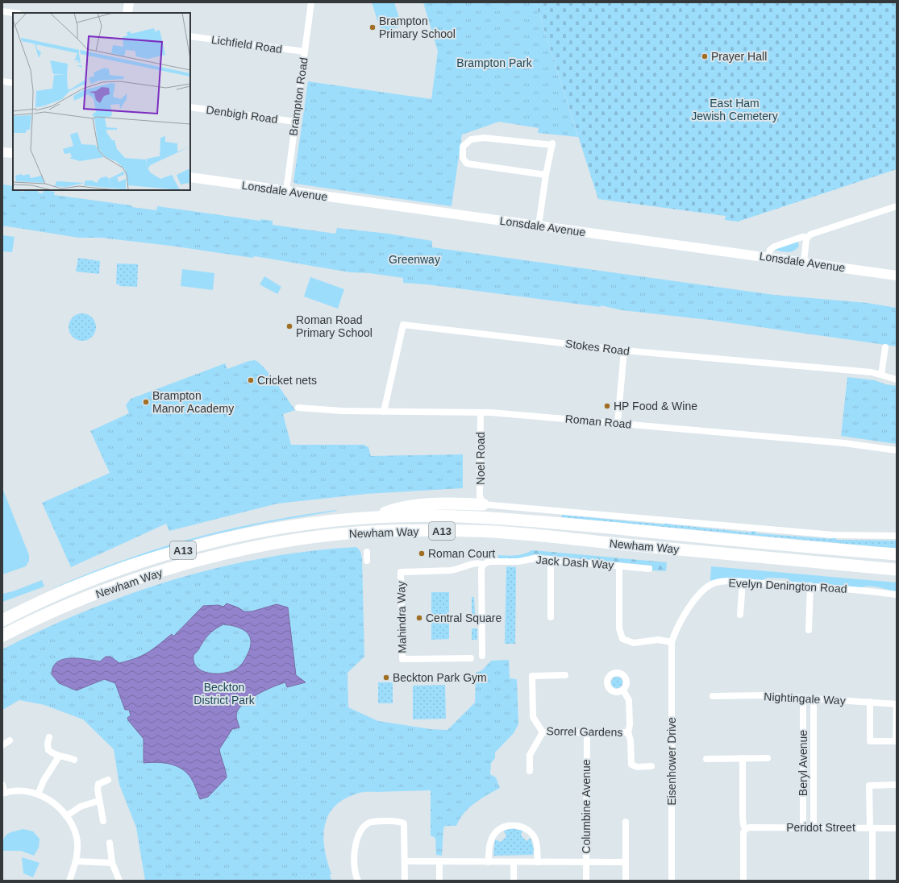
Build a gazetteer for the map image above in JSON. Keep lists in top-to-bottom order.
{
  "streets": {
    "highway": ["A13", "Newham Way"],
    "street": [
      "Lichfield Road",
      "Brampton Road",
      "Denbigh Road",
      "Lonsdale Avenue",
      "Stokes Road",
      "Roman Road",
      "Noel Road",
      "Jack Dash Way",
      "Evelyn Denington Road",
      "Mahindra Way",
      "Nightingale Way",
      "Sorrel Gardens",
      "Eisenhower Drive",
      "Beryl Avenue",
      "Columbine Avenue",
      "Peridot Street"
    ]
  },
  "crossings": [
    ["Lichfield Road", "Brampton Road"],
    ["Brampton Road", "Denbigh Road"],
    ["Brampton Road", "Lonsdale Avenue"],
    ["Stokes Road", "Roman Road"],
    ["Roman Road", "Noel Road"],
    ["Jack Dash Way", "Mahindra Way"],
    ["Evelyn Denington Road", "Eisenhower Drive"],
    ["Nightingale Way", "Beryl Avenue"],
    ["Sorrel Gardens", "Columbine Avenue"],
    ["Beryl Avenue", "Peridot Street"]
  ],
  "parks": [
    "Brampton Park",
    "East Ham Jewish Cemetery",
    "Greenway",
    "Beckton District Park"
  ],
  "places": [
    "Brampton Primary School",
    "Prayer Hall",
    "Roman Road Primary School",
    "Cricket nets",
    "Brampton Manor Academy",
    "HP Food & Wine",
    "Roman Court",
    "Central Square",
    "Beckton Park Gym"
  ]
}
